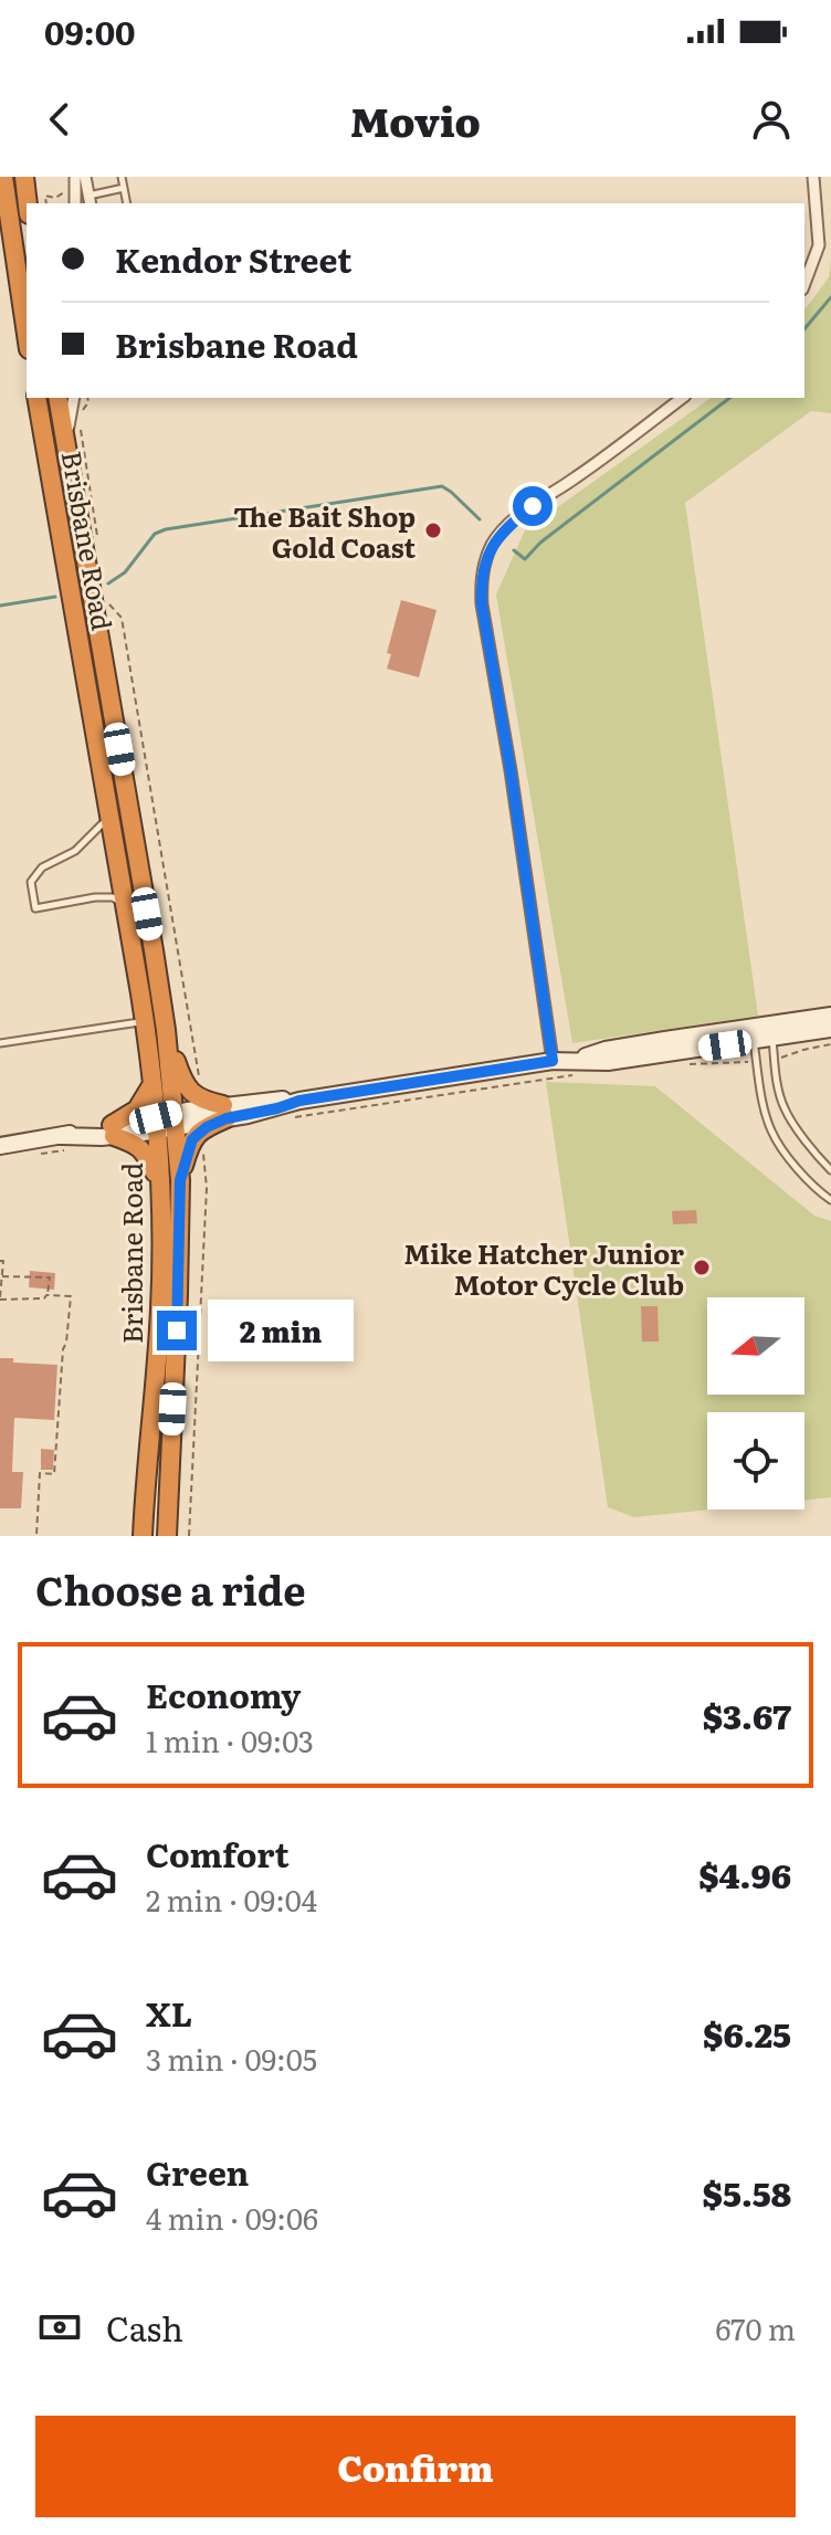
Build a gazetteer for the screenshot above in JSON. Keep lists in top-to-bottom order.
{
  "streets": {
    "highway": ["Brisbane Road"]
  },
  "places": ["The Bait Shop Gold Coast", "Mike Hatcher Junior Motor Cycle Club"],
  "north": "left",
  "page": {
    "status": "09:00",
    "header": "Movio",
    "banner": ["Kendor Street", "Brisbane Road"],
    "bubble": "2 min",
    "heading": "Choose a ride",
    "list": [
      {
        "name": "Economy",
        "note": "1 min · 09:03",
        "value": "$3.67"
      },
      {
        "name": "Comfort",
        "note": "2 min · 09:04",
        "value": "$4.96"
      },
      {
        "name": "XL",
        "note": "3 min · 09:05",
        "value": "$6.25"
      },
      {
        "name": "Green",
        "note": "4 min · 09:06",
        "value": "$5.58"
      }
    ],
    "pay": ["Cash", "670 m"],
    "buttons": "Confirm"
  }
}
